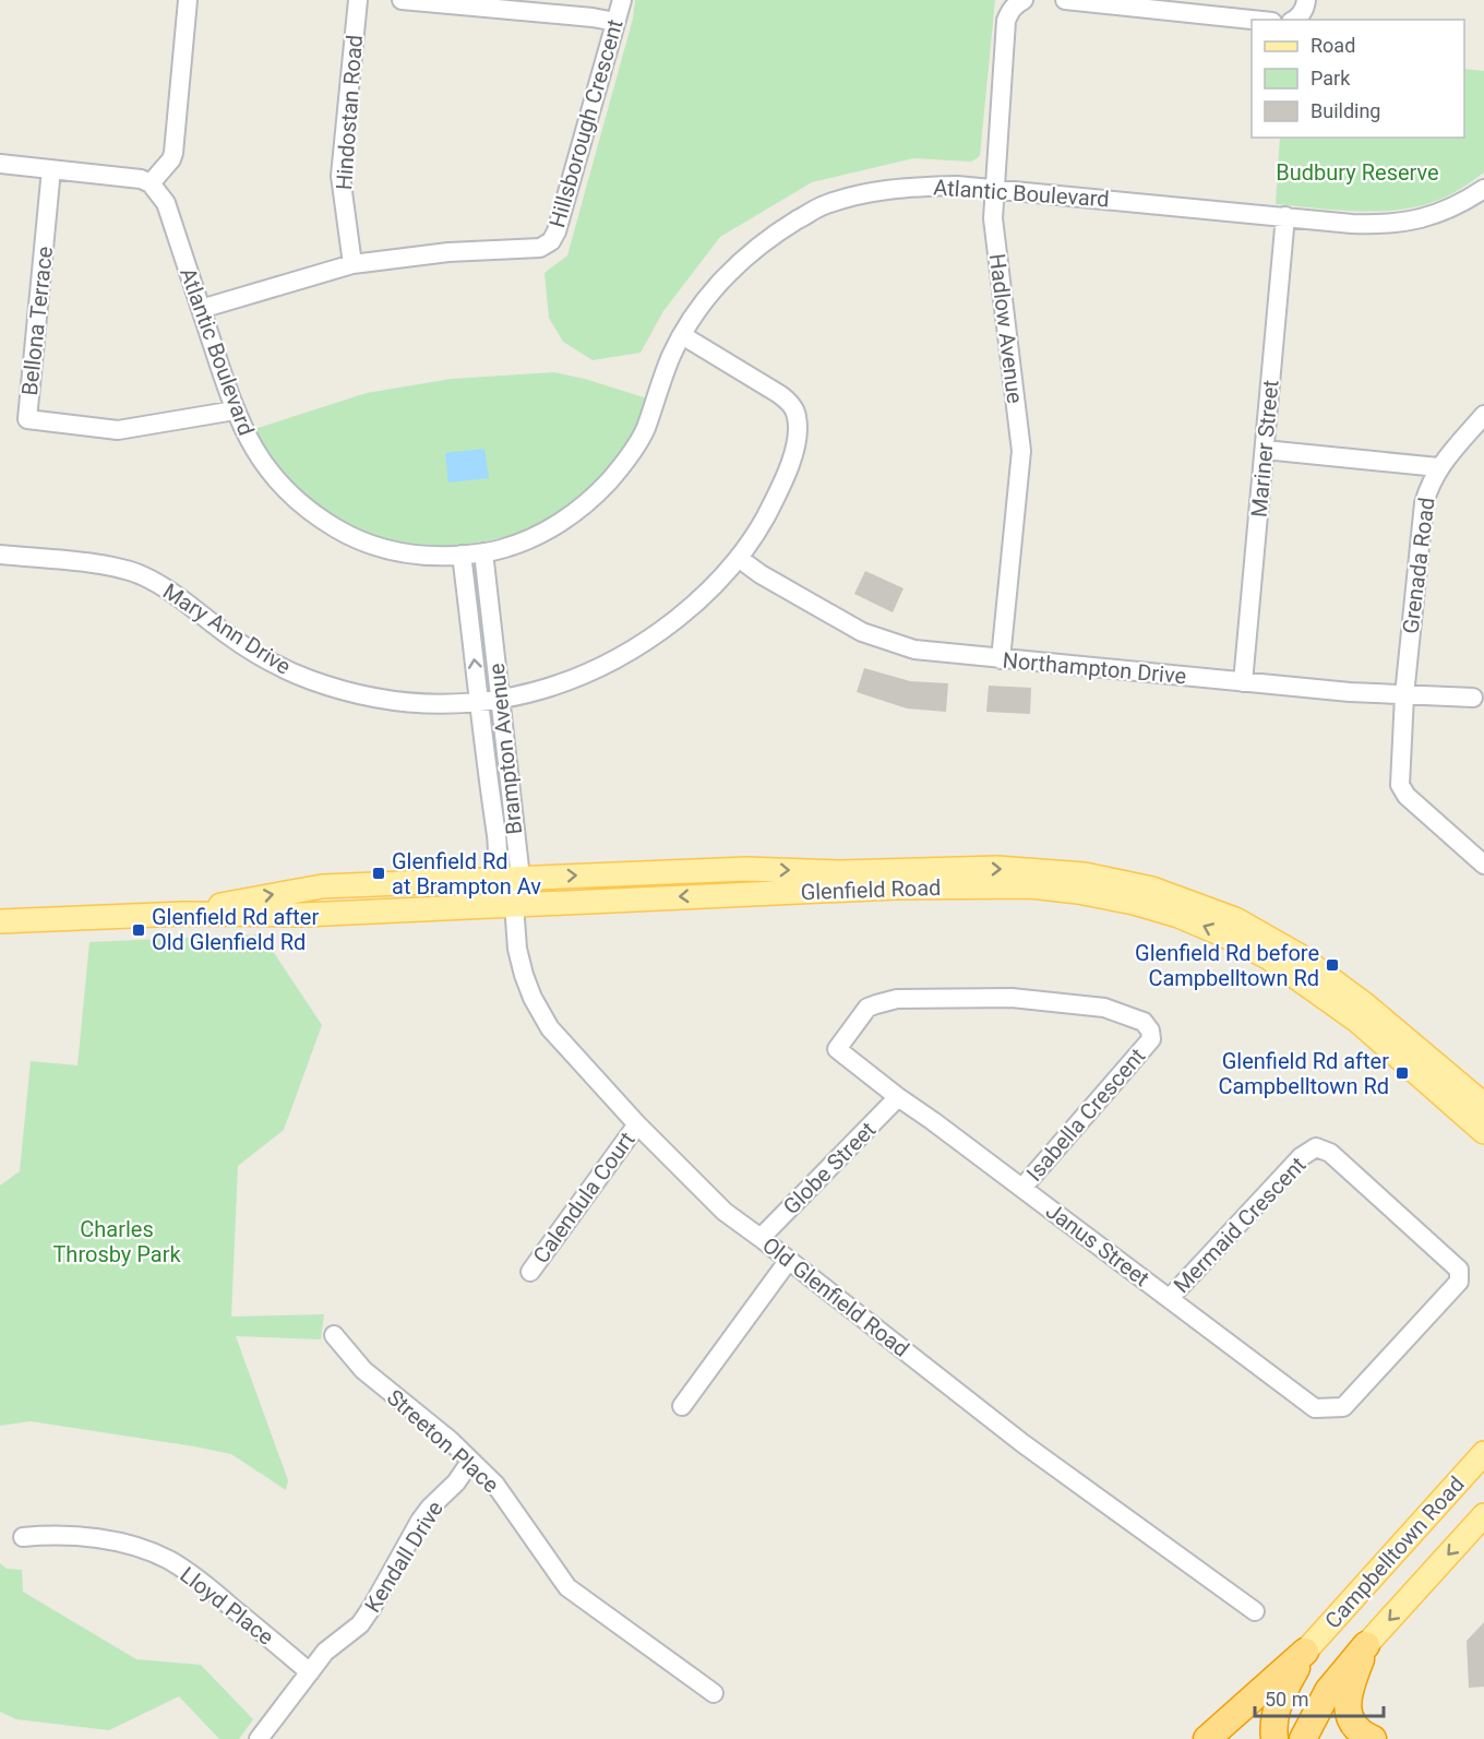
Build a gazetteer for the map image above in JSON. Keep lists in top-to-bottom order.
{
  "streets": {
    "main road": ["Glenfield Road", "Campbelltown Road"],
    "street": [
      "Hindostan Road",
      "Hillsborough Crescent",
      "Atlantic Boulevard",
      "Bellona Terrace",
      "Hadlow Avenue",
      "Mariner Street",
      "Grenada Road",
      "Mary Ann Drive",
      "Northampton Drive",
      "Brampton Avenue",
      "Isabella Crescent",
      "Globe Street",
      "Calendula Court",
      "Mermaid Crescent",
      "Janus Street",
      "Old Glenfield Road",
      "Streeton Place",
      "Kendall Drive",
      "Lloyd Place"
    ]
  },
  "crossings": [
    ["Hindostan Road", "Hillsborough Crescent"],
    ["Hillsborough Crescent", "Atlantic Boulevard"],
    ["Atlantic Boulevard", "Bellona Terrace"],
    ["Atlantic Boulevard", "Hadlow Avenue"],
    ["Atlantic Boulevard", "Mariner Street"],
    ["Atlantic Boulevard", "Mary Ann Drive"],
    ["Atlantic Boulevard", "Brampton Avenue"],
    ["Hadlow Avenue", "Northampton Drive"],
    ["Mariner Street", "Northampton Drive"],
    ["Grenada Road", "Northampton Drive"],
    ["Mary Ann Drive", "Northampton Drive"],
    ["Mary Ann Drive", "Brampton Avenue"],
    ["Brampton Avenue", "Glenfield Road"],
    ["Brampton Avenue", "Old Glenfield Road"],
    ["Glenfield Road", "Old Glenfield Road"],
    ["Isabella Crescent", "Globe Street"],
    ["Isabella Crescent", "Janus Street"],
    ["Globe Street", "Janus Street"],
    ["Globe Street", "Old Glenfield Road"],
    ["Calendula Court", "Old Glenfield Road"],
    ["Mermaid Crescent", "Janus Street"],
    ["Streeton Place", "Kendall Drive"],
    ["Kendall Drive", "Lloyd Place"]
  ],
  "parks": ["Budbury Reserve", "Charles Throsby Park"],
  "places": {
    "transit": [
      "Glenfield Rd at Brampton Av",
      "Glenfield Rd after Old Glenfield Rd",
      "Glenfield Rd before Campbelltown Rd",
      "Glenfield Rd after Campbelltown Rd"
    ]
  },
  "legend": ["Road", "Park", "Building"],
  "scale_bar": "50 m"
}
